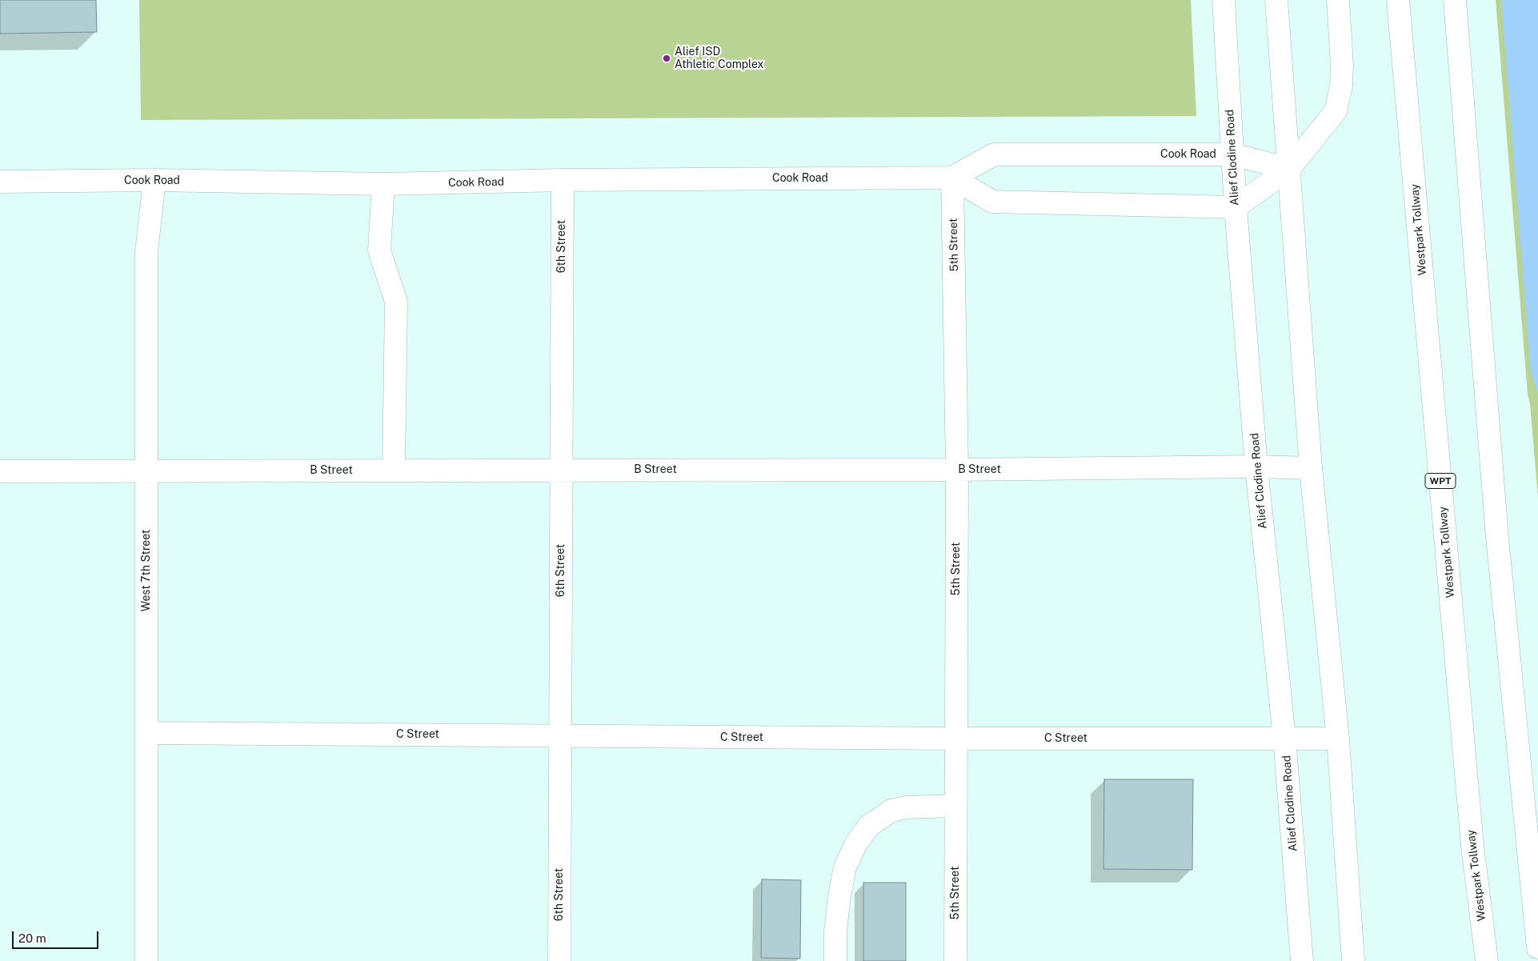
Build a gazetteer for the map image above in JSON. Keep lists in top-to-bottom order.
{
  "streets": {
    "main road": [
      "Cook Road",
      "Alief Clodine Road",
      "Westpark Tollway",
      "5th Street",
      "6th Street",
      "B Street",
      "WPT",
      "West 7th Street",
      "C Street"
    ]
  },
  "crossings": [
    ["Cook Road", "Alief Clodine Road"],
    ["Cook Road", "5th Street"],
    ["Cook Road", "6th Street"],
    ["Cook Road", "West 7th Street"],
    ["Alief Clodine Road", "B Street"],
    ["Alief Clodine Road", "C Street"],
    ["5th Street", "B Street"],
    ["5th Street", "C Street"],
    ["6th Street", "B Street"],
    ["6th Street", "C Street"],
    ["B Street", "West 7th Street"],
    ["West 7th Street", "C Street"]
  ],
  "places": ["Alief ISD Athletic Complex"],
  "scale_bar": "20 m"
}
